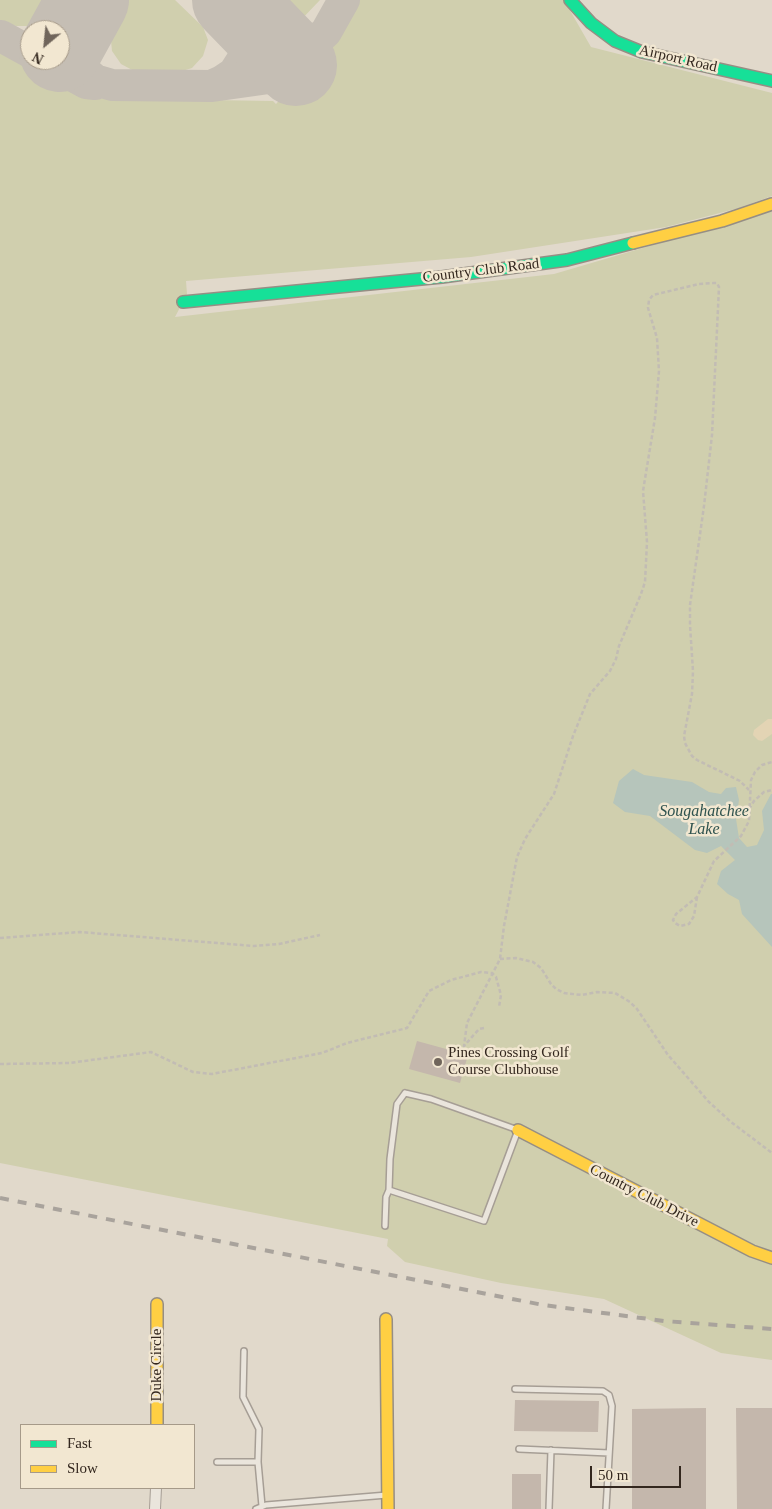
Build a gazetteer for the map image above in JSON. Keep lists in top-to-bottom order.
{
  "streets": {
    "street": [
      "Airport Road",
      "Country Club Road",
      "Country Club Drive",
      "Duke Circle"
    ]
  },
  "water": ["Sougahatchee Lake"],
  "places": ["Pines Crossing Golf Course Clubhouse"],
  "legend": ["Fast", "Slow"],
  "scale_bar": "50 m",
  "north": "bottom left"
}
